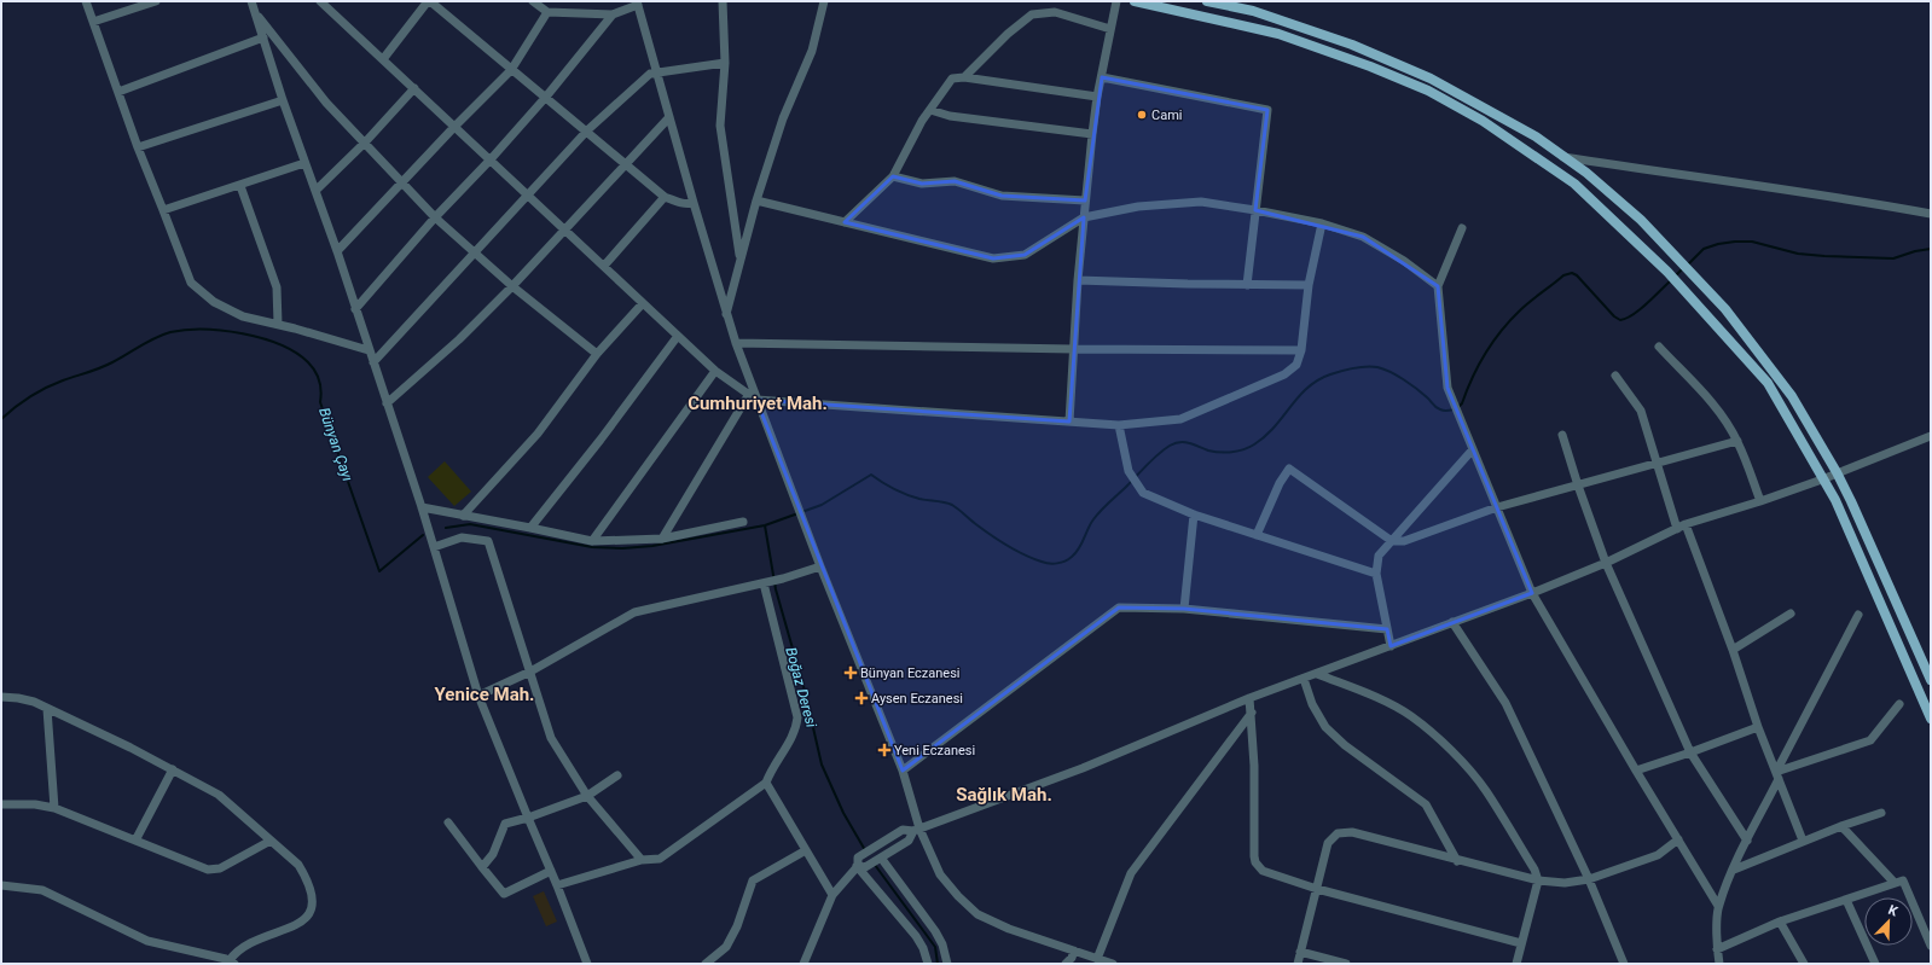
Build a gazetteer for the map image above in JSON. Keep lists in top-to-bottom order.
{
  "districts": ["Cumhuriyet Mah.", "Yenice Mah.", "Sağlık Mah."],
  "water": ["Bünyan Çayı", "Boğaz Deresi"],
  "places": {
    "other": ["Cami"],
    "health": ["Bünyan Eczanesi", "Aysen Eczanesi", "Yeni Eczanesi"]
  },
  "north": "top right"
}
